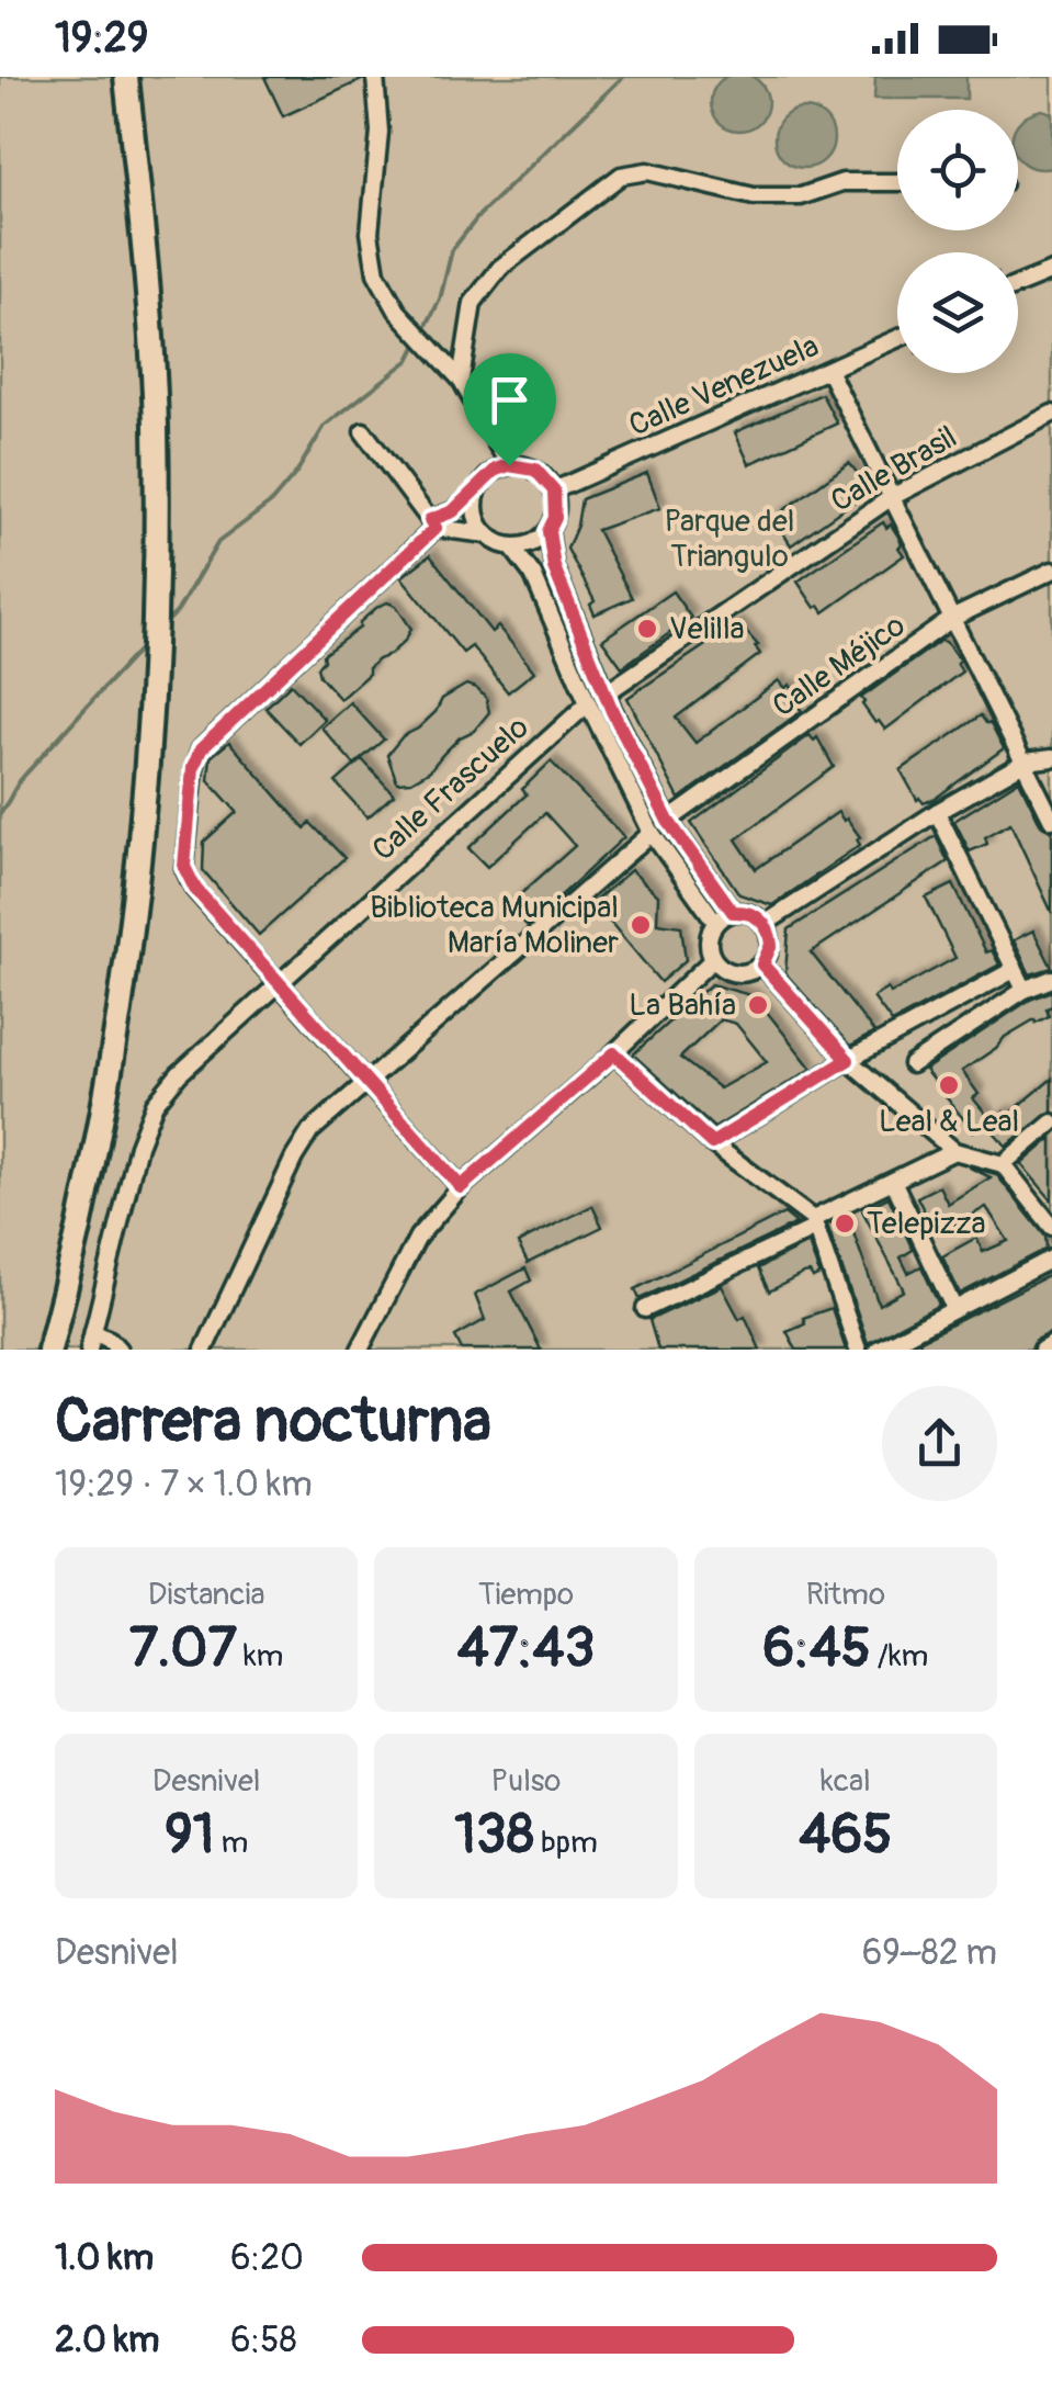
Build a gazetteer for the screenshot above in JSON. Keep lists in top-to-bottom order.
{
  "streets": {
    "street": [
      "Calle Venezuela",
      "Calle Brasil",
      "Calle Méjico",
      "Calle Frascuelo"
    ]
  },
  "parks": ["Parque del Triangulo"],
  "places": [
    "Velilla",
    "Biblioteca Municipal María Moliner",
    "La Bahía",
    "Leal & Leal",
    "Telepizza"
  ],
  "page": {
    "status": "19:29",
    "heading": ["Carrera nocturna", "19:29 · 7 × 1.0 km"],
    "stats": [
      ["Distancia", "7.07 km"],
      ["Tiempo", "47:43"],
      ["Ritmo", "6:45 /km"],
      ["Desnivel", "91 m"],
      ["Pulso", "138 bpm"],
      ["kcal", "465"]
    ],
    "chart": ["Desnivel", "69–82 m"],
    "list": [
      {
        "name": "1.0 km",
        "note": "6:20"
      },
      {
        "name": "2.0 km",
        "note": "6:58"
      }
    ]
  }
}
